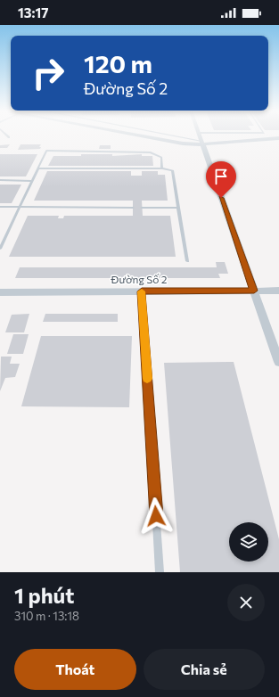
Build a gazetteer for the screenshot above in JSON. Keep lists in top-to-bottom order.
{
  "streets": {
    "street": ["Đường Số 2"]
  },
  "page": {
    "status": "13:17",
    "turn": ["120 m", "Đường Số 2"],
    "heading": ["1 phút", "310 m · 13:18"],
    "buttons": ["Thoát", "Chia sẻ"]
  }
}
